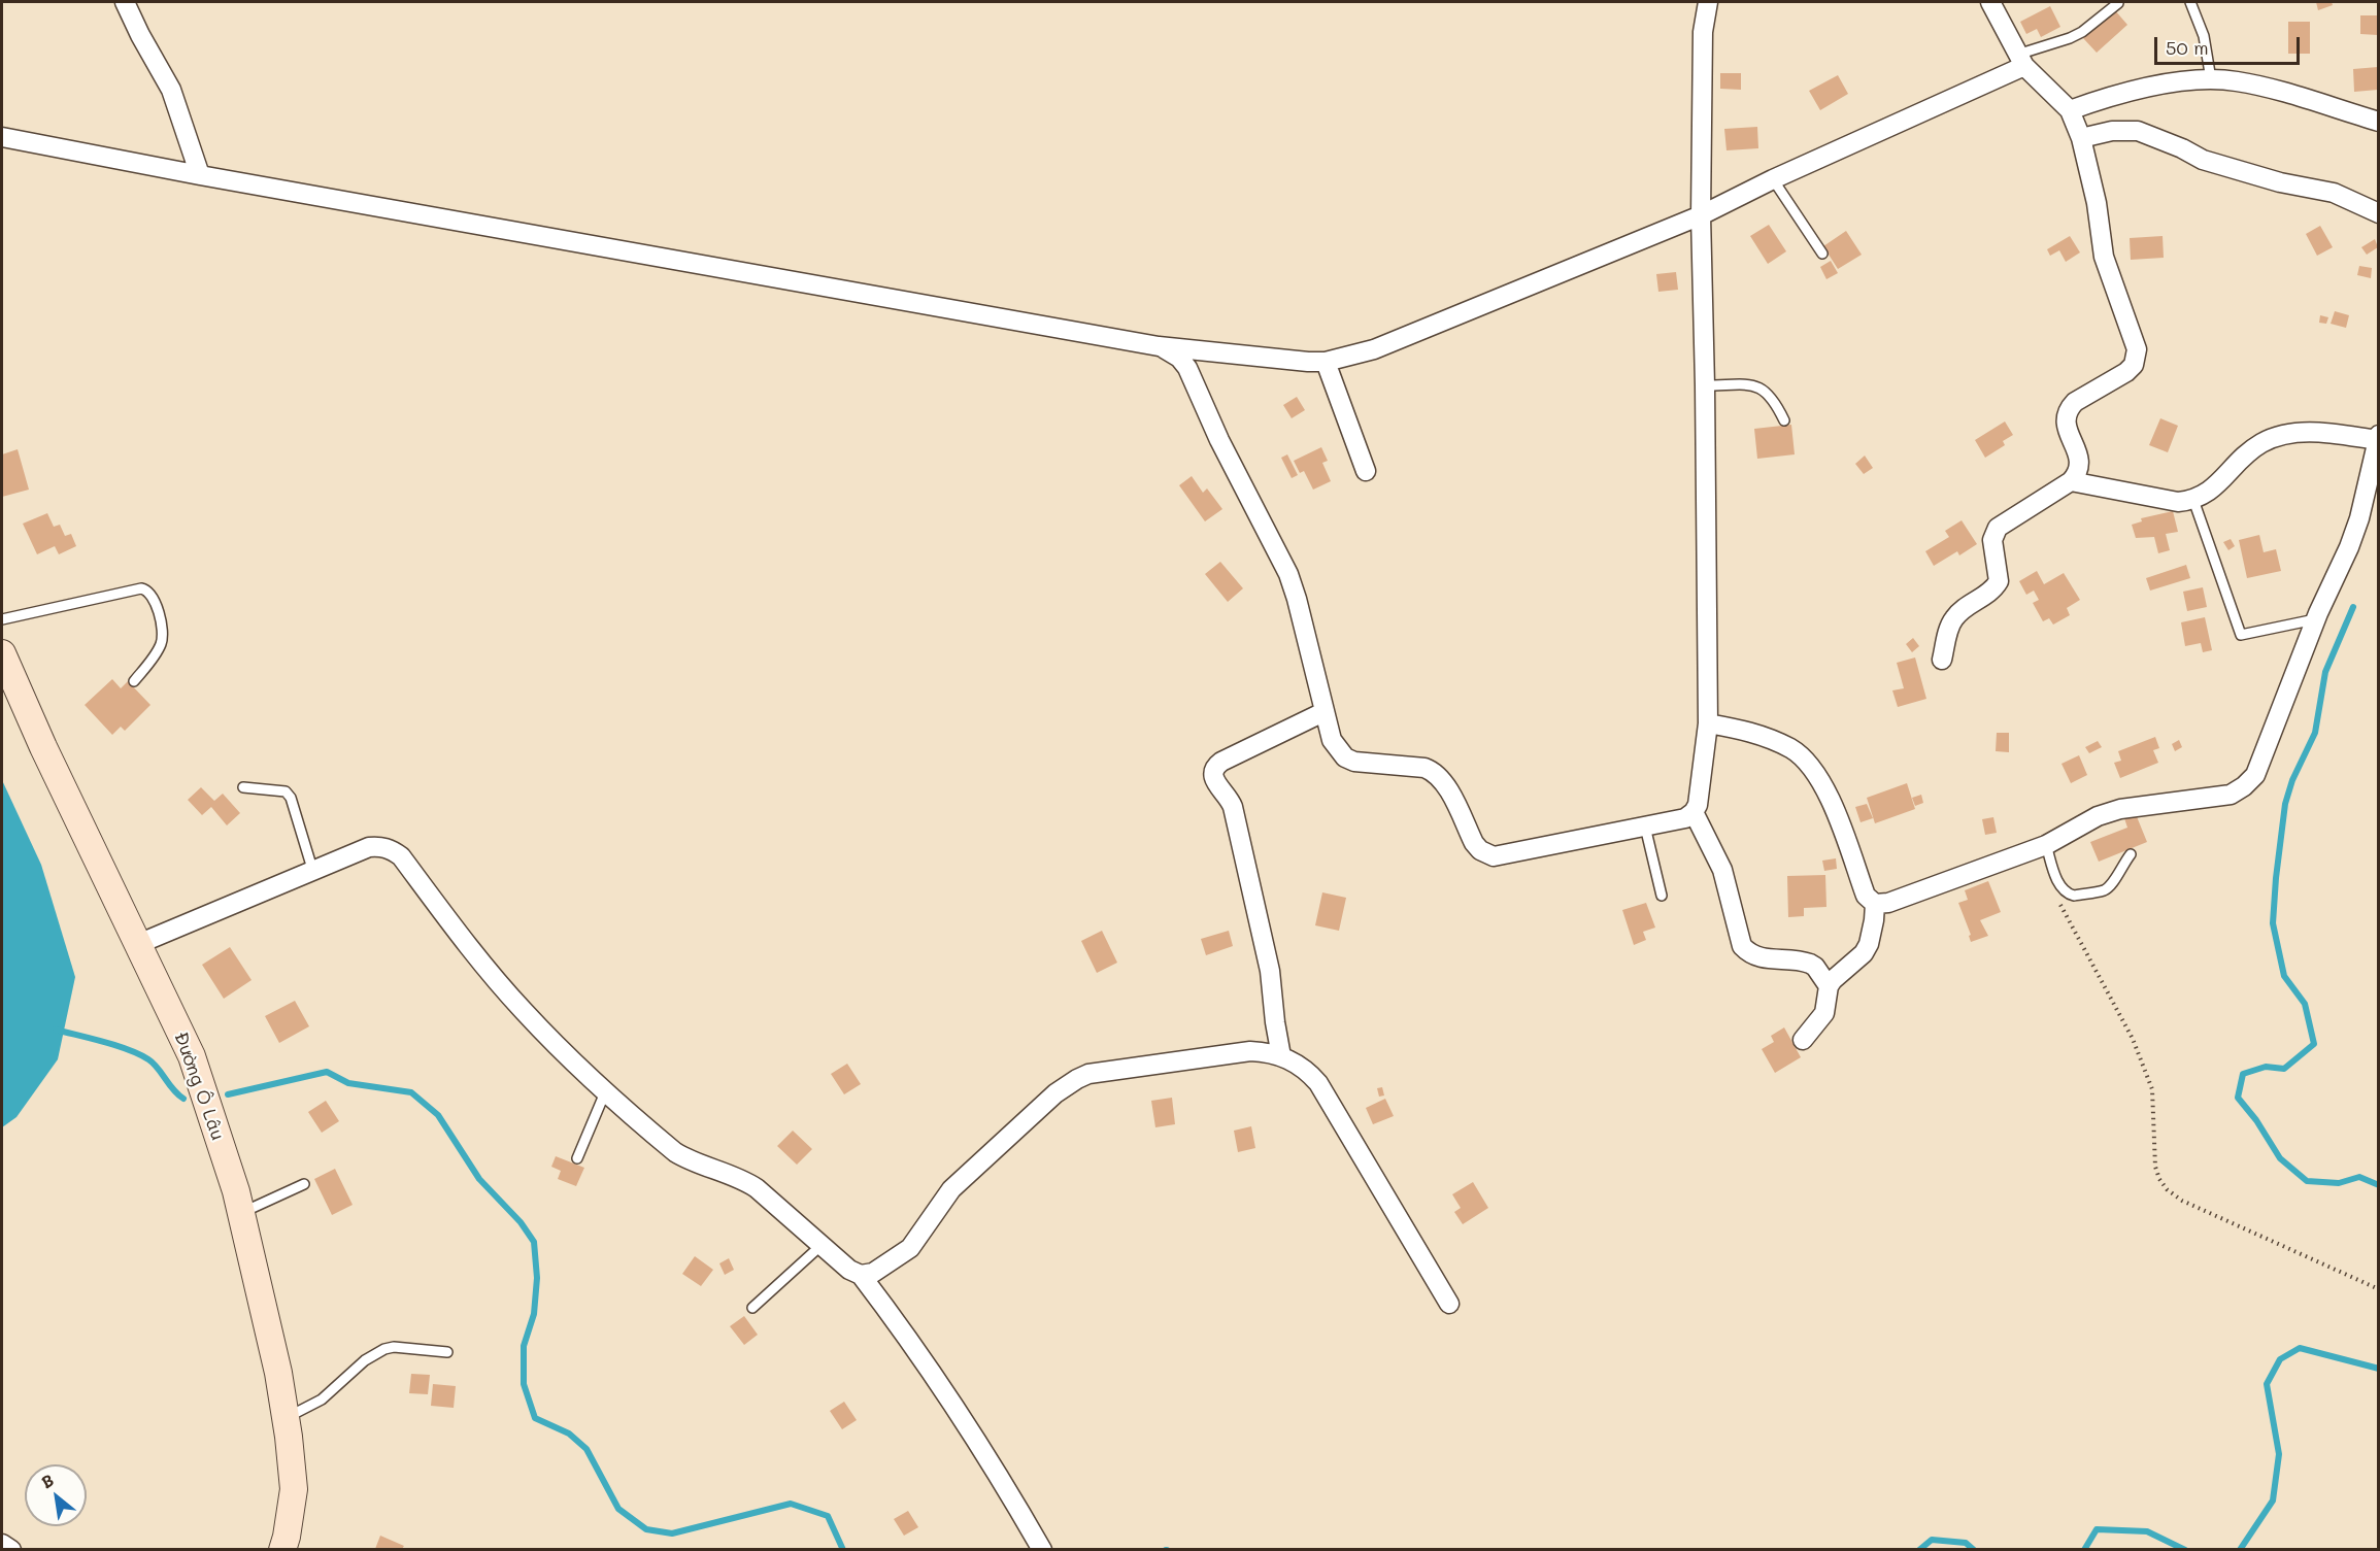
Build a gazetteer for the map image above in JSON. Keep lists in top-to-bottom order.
{
  "streets": {
    "main road": ["Đường Ô Lâu"]
  },
  "scale_bar": "50 m",
  "north": "top left"
}
